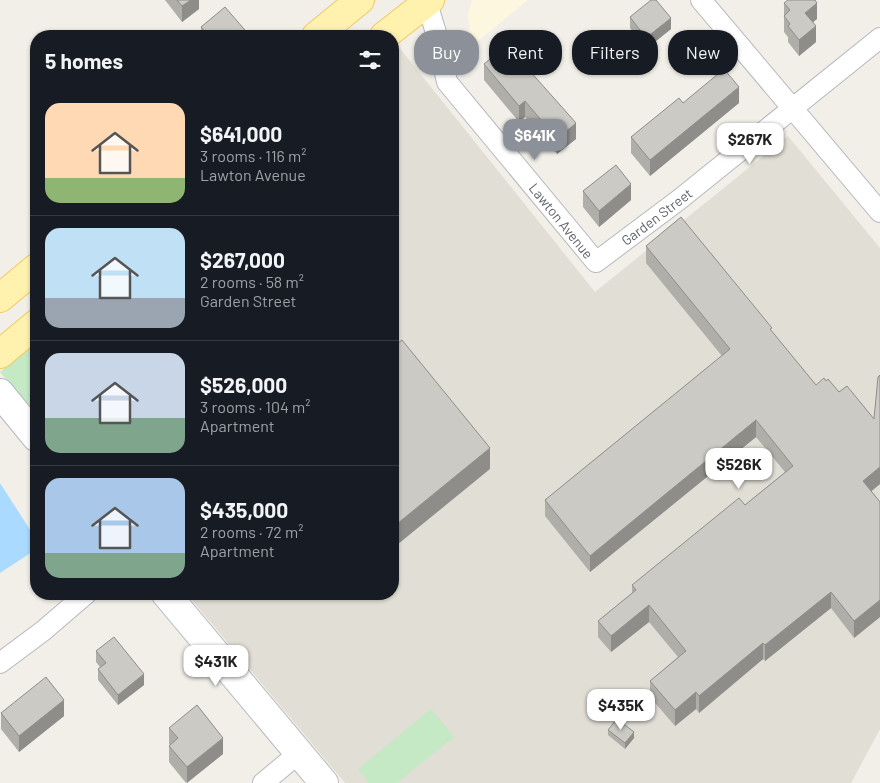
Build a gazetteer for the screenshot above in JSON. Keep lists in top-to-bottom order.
{
  "streets": {
    "street": ["Garden Street", "Lawton Avenue"]
  },
  "crossings": [
    ["Garden Street", "Lawton Avenue"]
  ],
  "page": {
    "chip": [
      "Buy",
      "Rent",
      "Filters",
      "New"
    ],
    "heading": "5 homes",
    "list": [
      {
        "name": "$641,000",
        "note": "3 rooms · 116 m² · Lawton Avenue"
      },
      {
        "name": "$267,000",
        "note": "2 rooms · 58 m² · Garden Street"
      },
      {
        "name": "$526,000",
        "note": "3 rooms · 104 m² · Apartment"
      },
      {
        "name": "$435,000",
        "note": "2 rooms · 72 m² · Apartment"
      }
    ],
    "price": [
      "$641K",
      "$267K",
      "$526K",
      "$431K",
      "$435K"
    ]
  }
}
